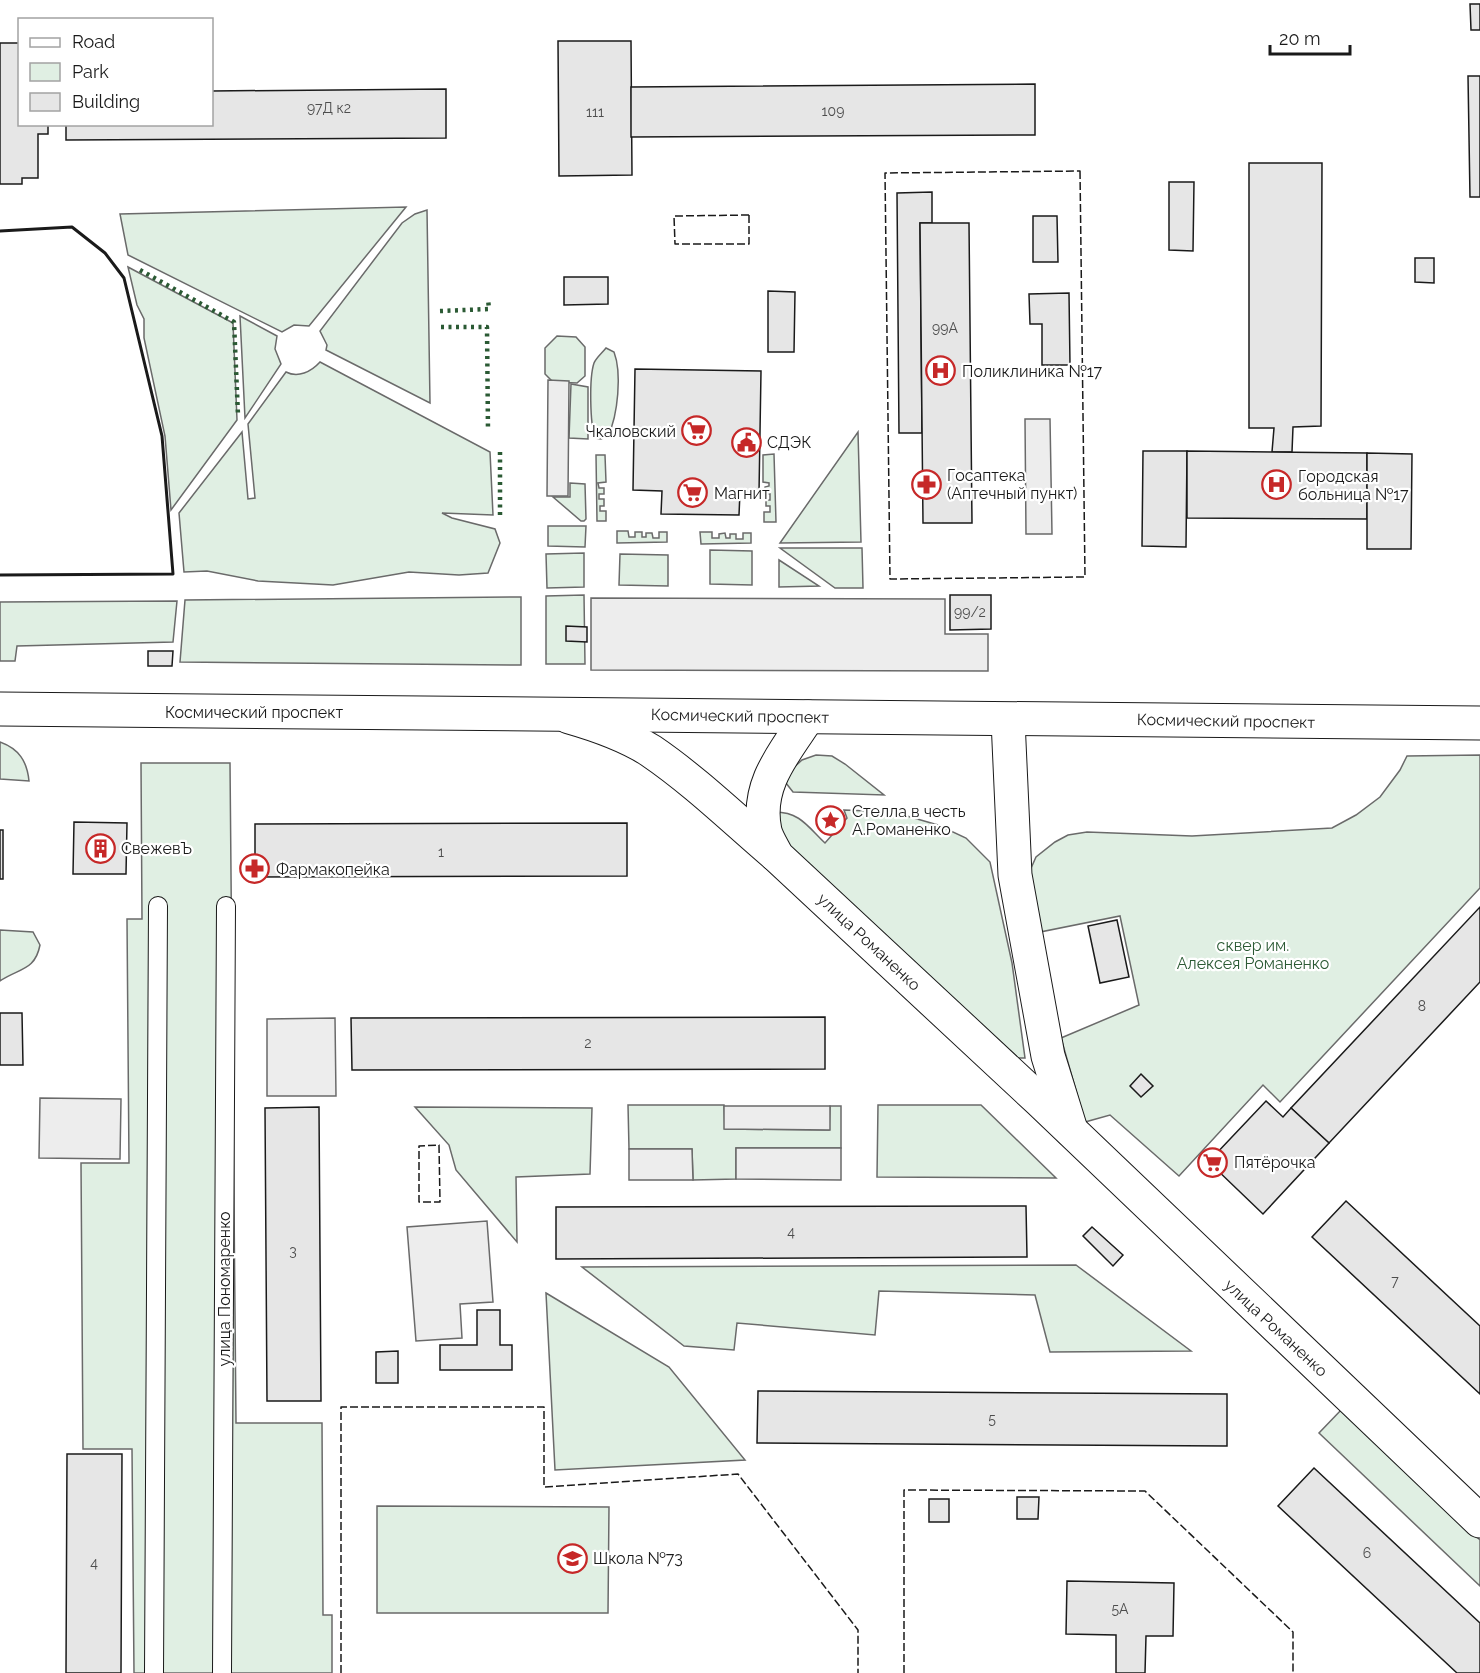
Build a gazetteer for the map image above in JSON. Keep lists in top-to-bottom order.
{
  "streets": {
    "main road": ["Космический проспект", "улица Романенко"],
    "street": ["улица Пономаренко"]
  },
  "crossings": [
    ["Космический проспект", "улица Романенко"]
  ],
  "parks": ["сквер им. Алексея Романенко"],
  "places": {
    "hospital": ["Поликлиника №17", "Городская больница №17"],
    "supermarket": ["Чкаловский", "Магнит", "Пятёрочка"],
    "public building": ["СДЭК"],
    "pharmacy": ["Госаптека (Аптечный пункт)", "Фармакопейка"],
    "place": ["Стелла в честь А.Романенко"],
    "building": ["СвежевЪ"],
    "school or university": ["Школа №73"]
  },
  "house_numbers": [
    "97Д к2",
    "109",
    "111",
    "99А",
    "99/2",
    "1",
    "8",
    "2",
    "4",
    "3",
    "7",
    "5",
    "6",
    "4",
    "5А"
  ],
  "legend": ["Road", "Park", "Building"],
  "scale_bar": "20 m"
}
